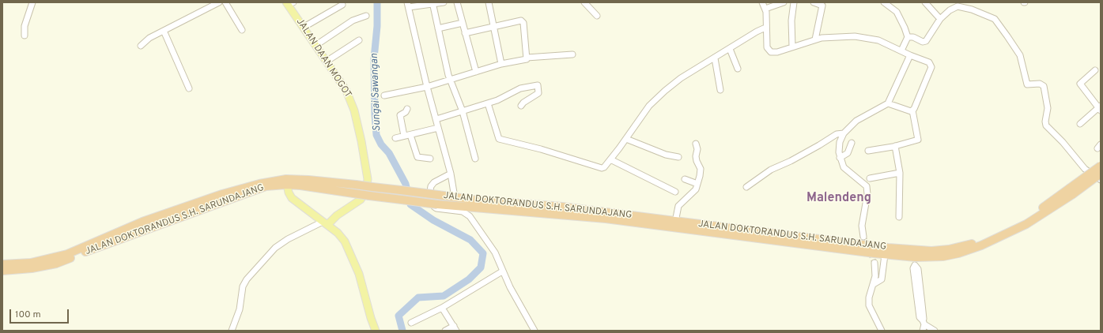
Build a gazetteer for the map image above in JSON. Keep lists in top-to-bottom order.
{
  "streets": {
    "highway": ["JALAN DOKTORANDUS S.H. SARUNDAJANG"],
    "main road": ["JALAN DAAN MOGOT"]
  },
  "districts": ["Malendeng"],
  "water": ["Sungai Sawangan"],
  "scale_bar": "100 m"
}
